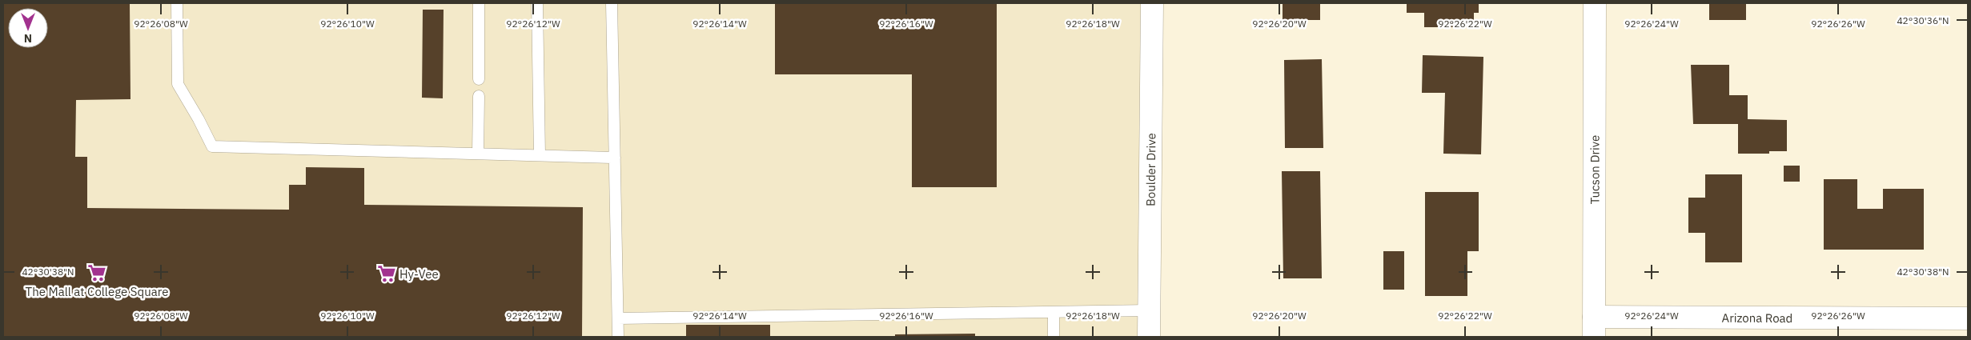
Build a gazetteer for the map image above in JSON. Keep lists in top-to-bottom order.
{
  "streets": {
    "street": ["Boulder Drive", "Tucson Drive", "Arizona Road"]
  },
  "crossings": [
    ["Tucson Drive", "Arizona Road"]
  ],
  "places": {
    "supermarket": ["The Mall at College Square", "Hy-Vee"]
  },
  "north": "bottom",
  "coordinates": [
    "42°30'36\"N",
    "92°26'08\"W",
    "92°26'10\"W",
    "92°26'12\"W",
    "92°26'14\"W",
    "92°26'16\"W",
    "92°26'18\"W",
    "92°26'20\"W",
    "92°26'22\"W",
    "92°26'24\"W",
    "92°26'26\"W",
    "42°30'38\"N"
  ]
}
